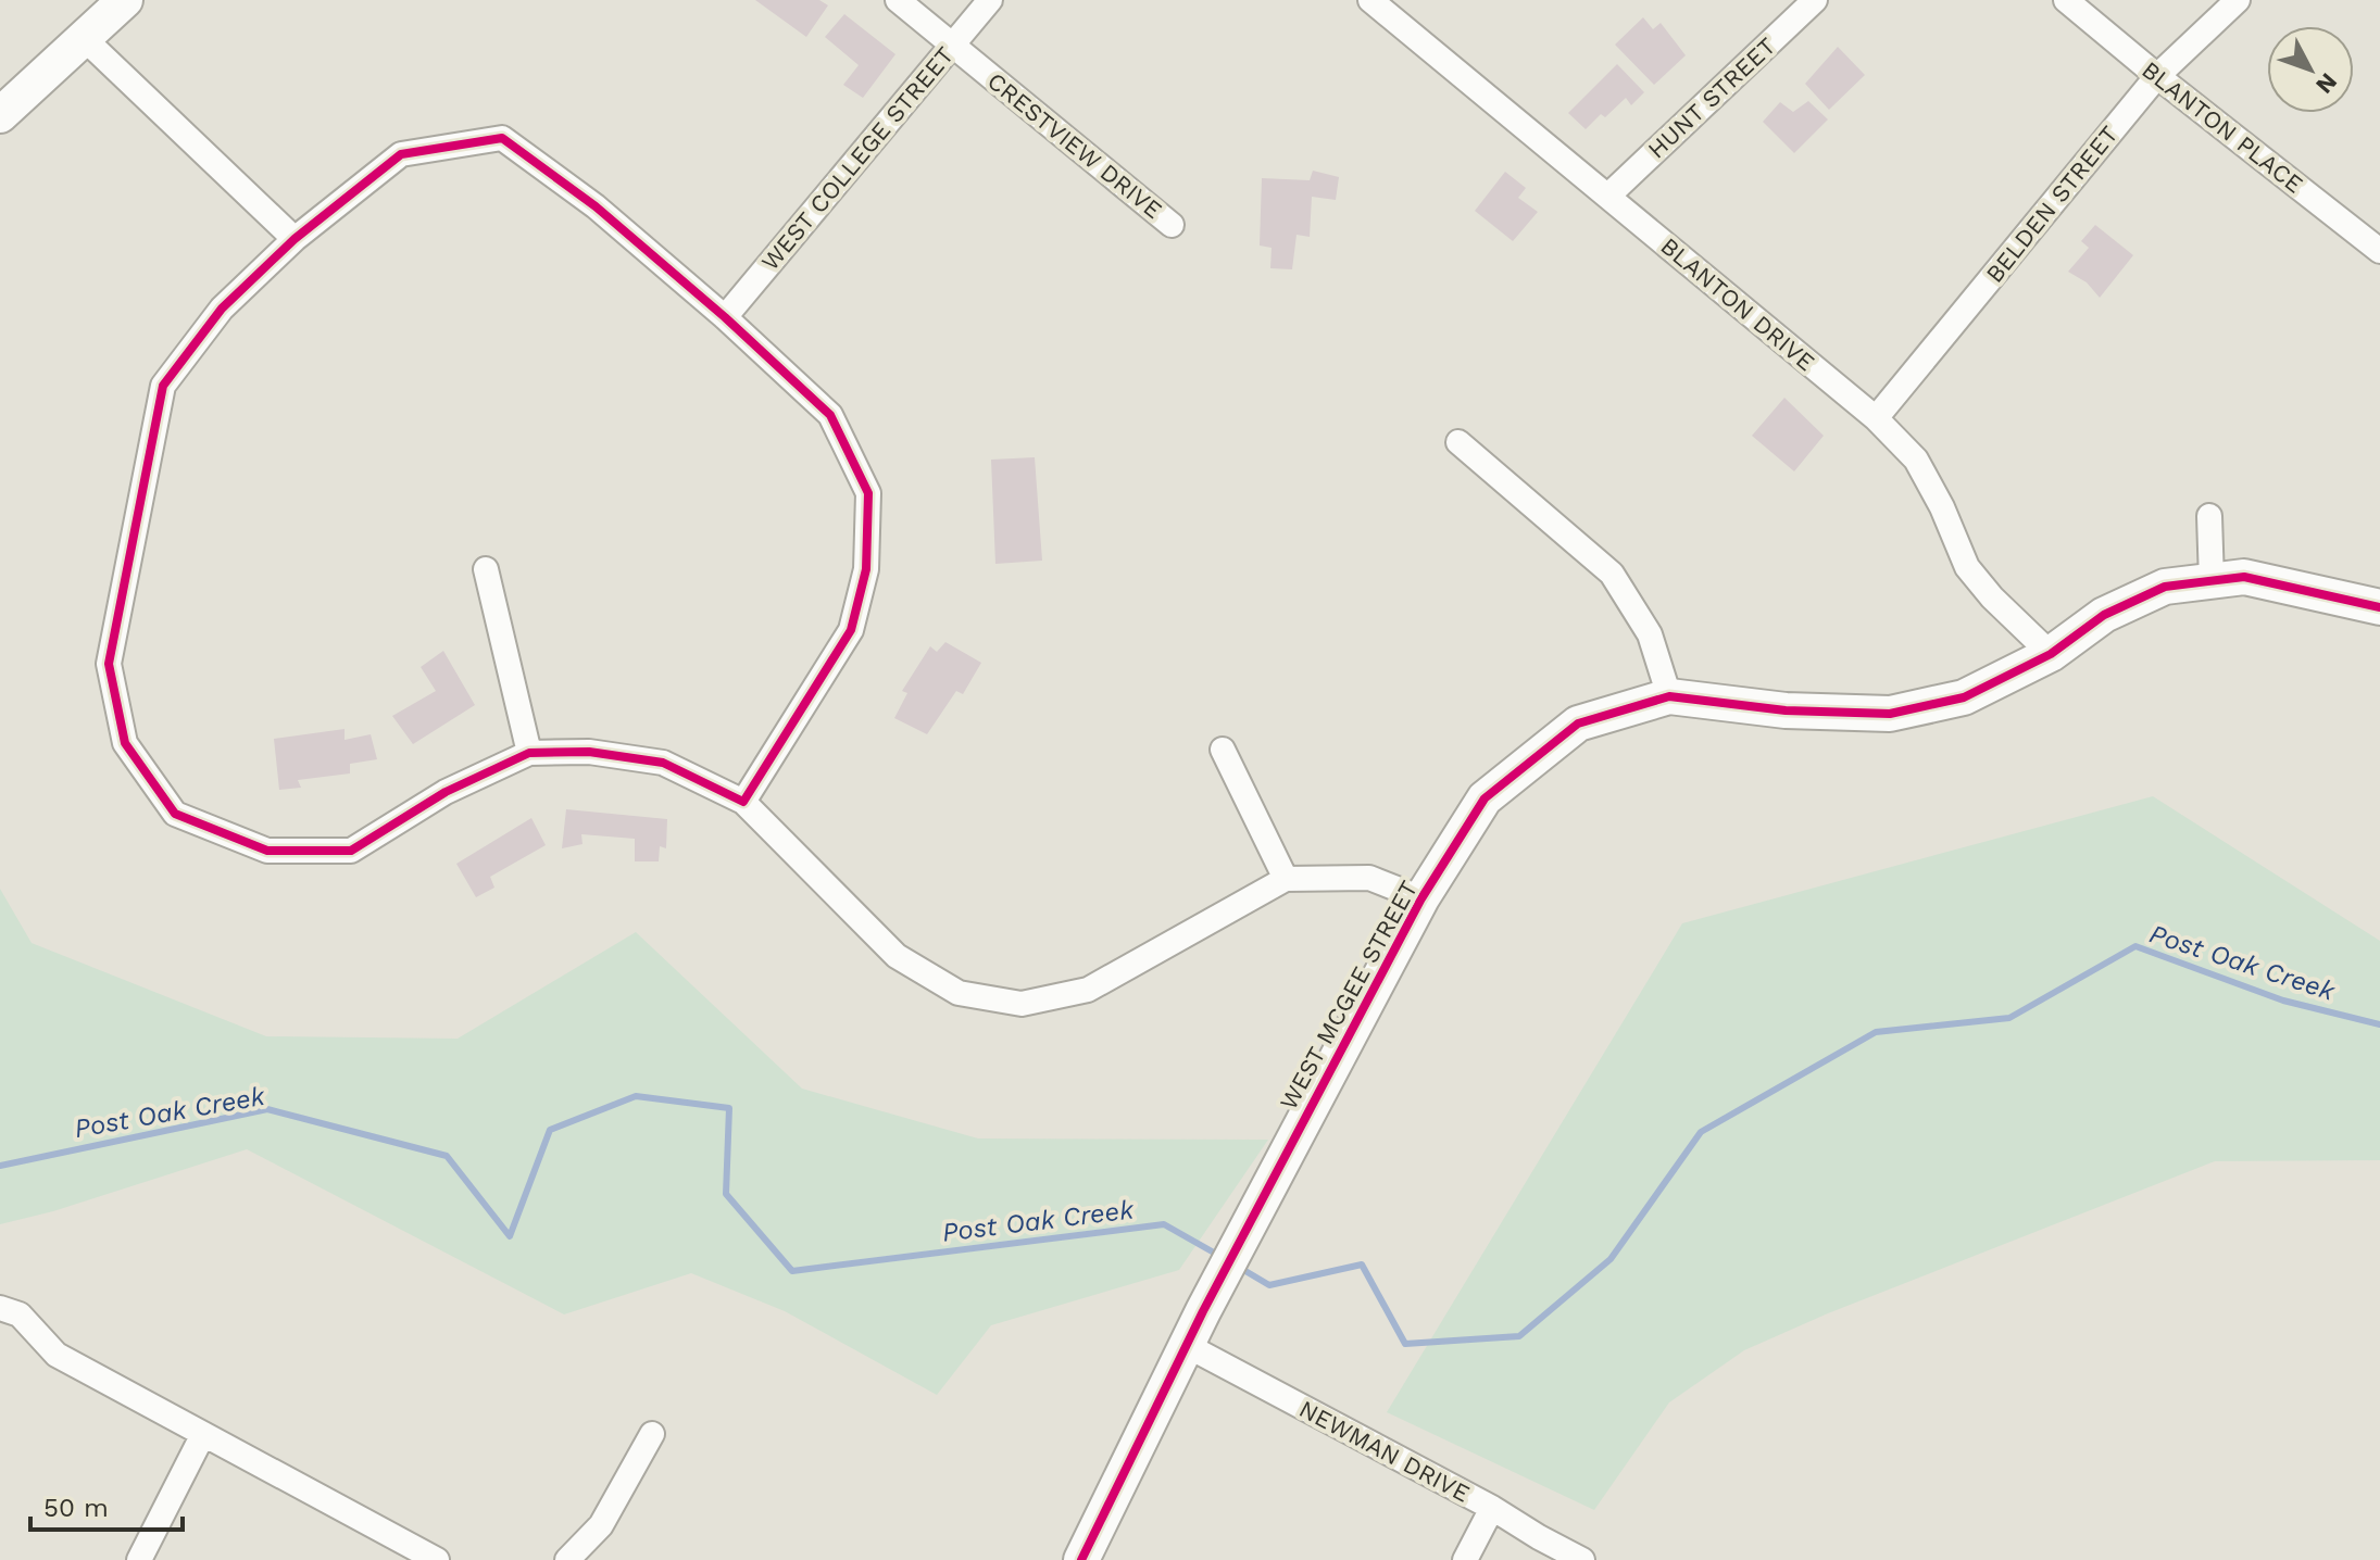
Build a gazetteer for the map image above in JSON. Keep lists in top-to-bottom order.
{
  "streets": {
    "street": [
      "HUNT STREET",
      "BLANTON PLACE",
      "CRESTVIEW DRIVE",
      "WEST COLLEGE STREET",
      "BELDEN STREET",
      "BLANTON DRIVE",
      "WEST MCGEE STREET",
      "NEWMAN DRIVE"
    ]
  },
  "crossings": [
    ["HUNT STREET", "BLANTON DRIVE"],
    ["BLANTON PLACE", "BELDEN STREET"],
    ["CRESTVIEW DRIVE", "WEST COLLEGE STREET"],
    ["BELDEN STREET", "BLANTON DRIVE"],
    ["BLANTON DRIVE", "WEST MCGEE STREET"],
    ["WEST MCGEE STREET", "NEWMAN DRIVE"]
  ],
  "water": ["Post Oak Creek"],
  "scale_bar": "50 m",
  "north": "bottom right"
}
